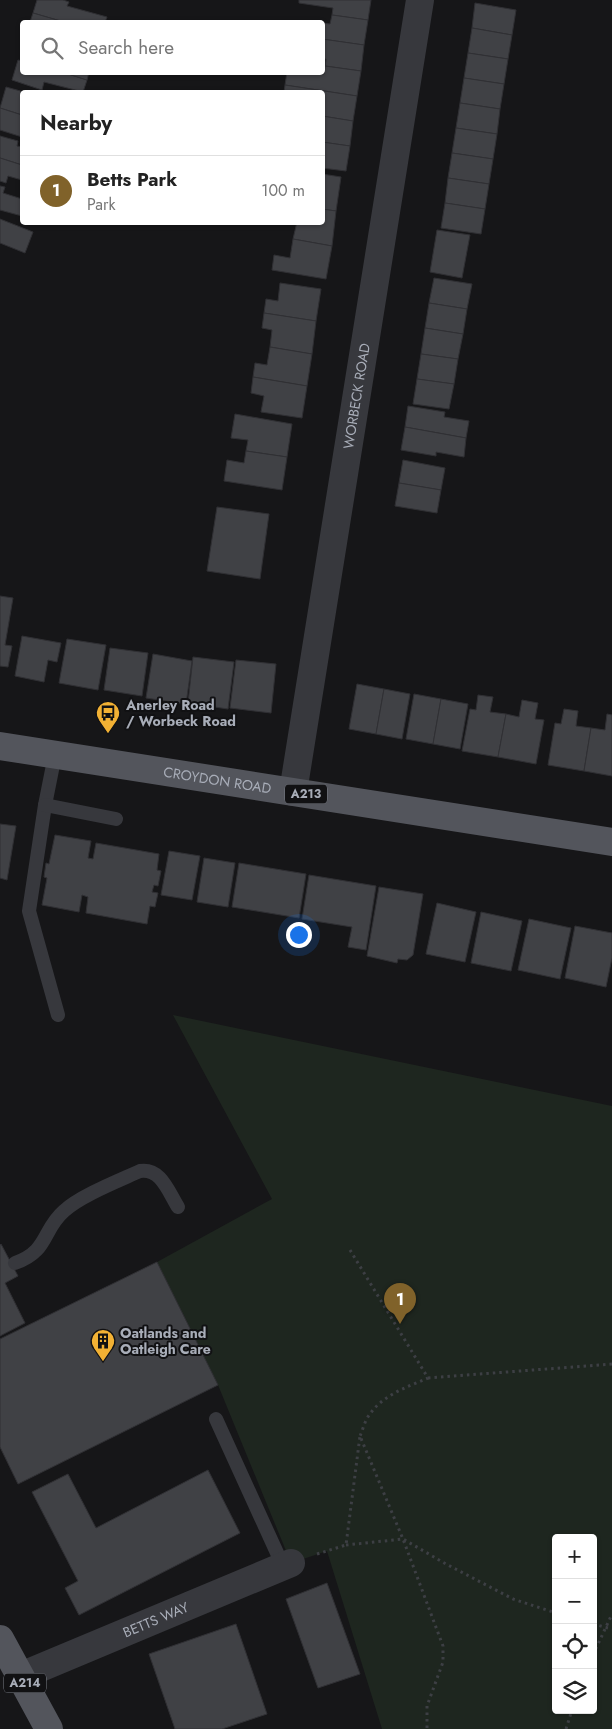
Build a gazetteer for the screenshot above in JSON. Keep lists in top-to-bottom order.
{
  "streets": {
    "main road": ["CROYDON ROAD", "A213", "A214"],
    "street": ["WORBECK ROAD", "BETTS WAY"]
  },
  "crossings": [
    ["WORBECK ROAD", "CROYDON ROAD"],
    ["BETTS WAY", "A214"]
  ],
  "places": {
    "bus stop": ["Anerley Road / Worbeck Road"],
    "building": ["Oatlands and Oatleigh Care"]
  },
  "page": {
    "search": "Search here",
    "heading": "Nearby",
    "list": [
      {
        "mark": "1",
        "name": "Betts Park",
        "note": "Park",
        "value": "100 m"
      }
    ],
    "pins": "1",
    "map_buttons": ["+", "−"]
  }
}
